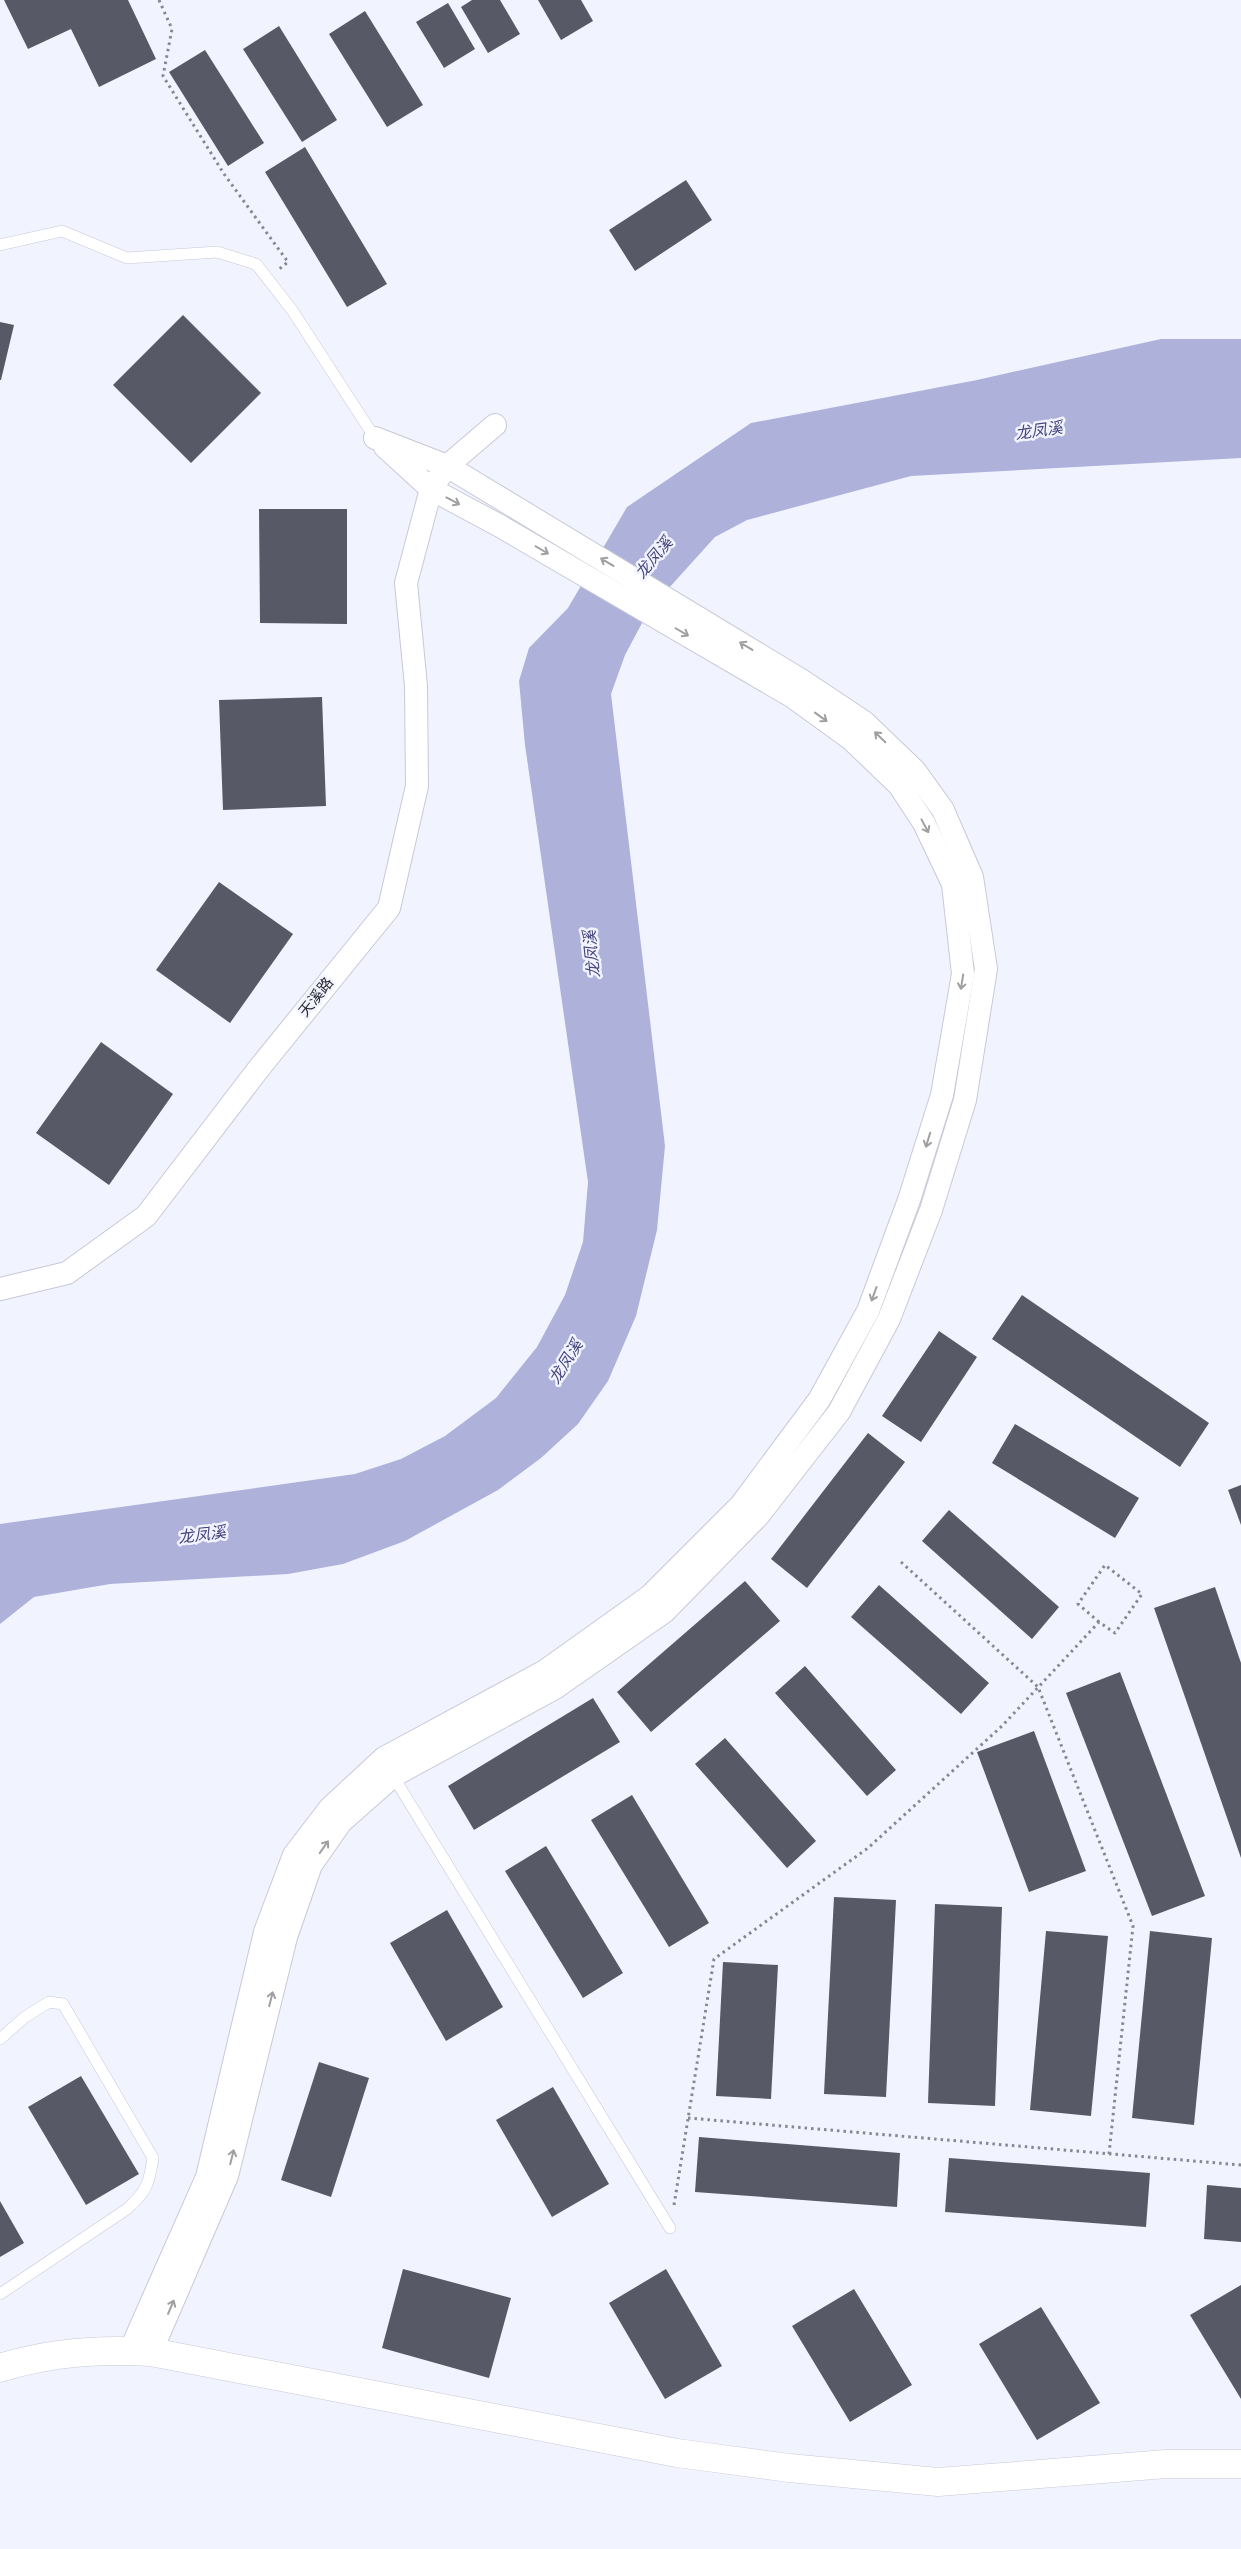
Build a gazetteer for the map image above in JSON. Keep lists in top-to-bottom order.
{
  "streets": {
    "street": ["天溪路"]
  },
  "water": ["龙凤溪"]
}
